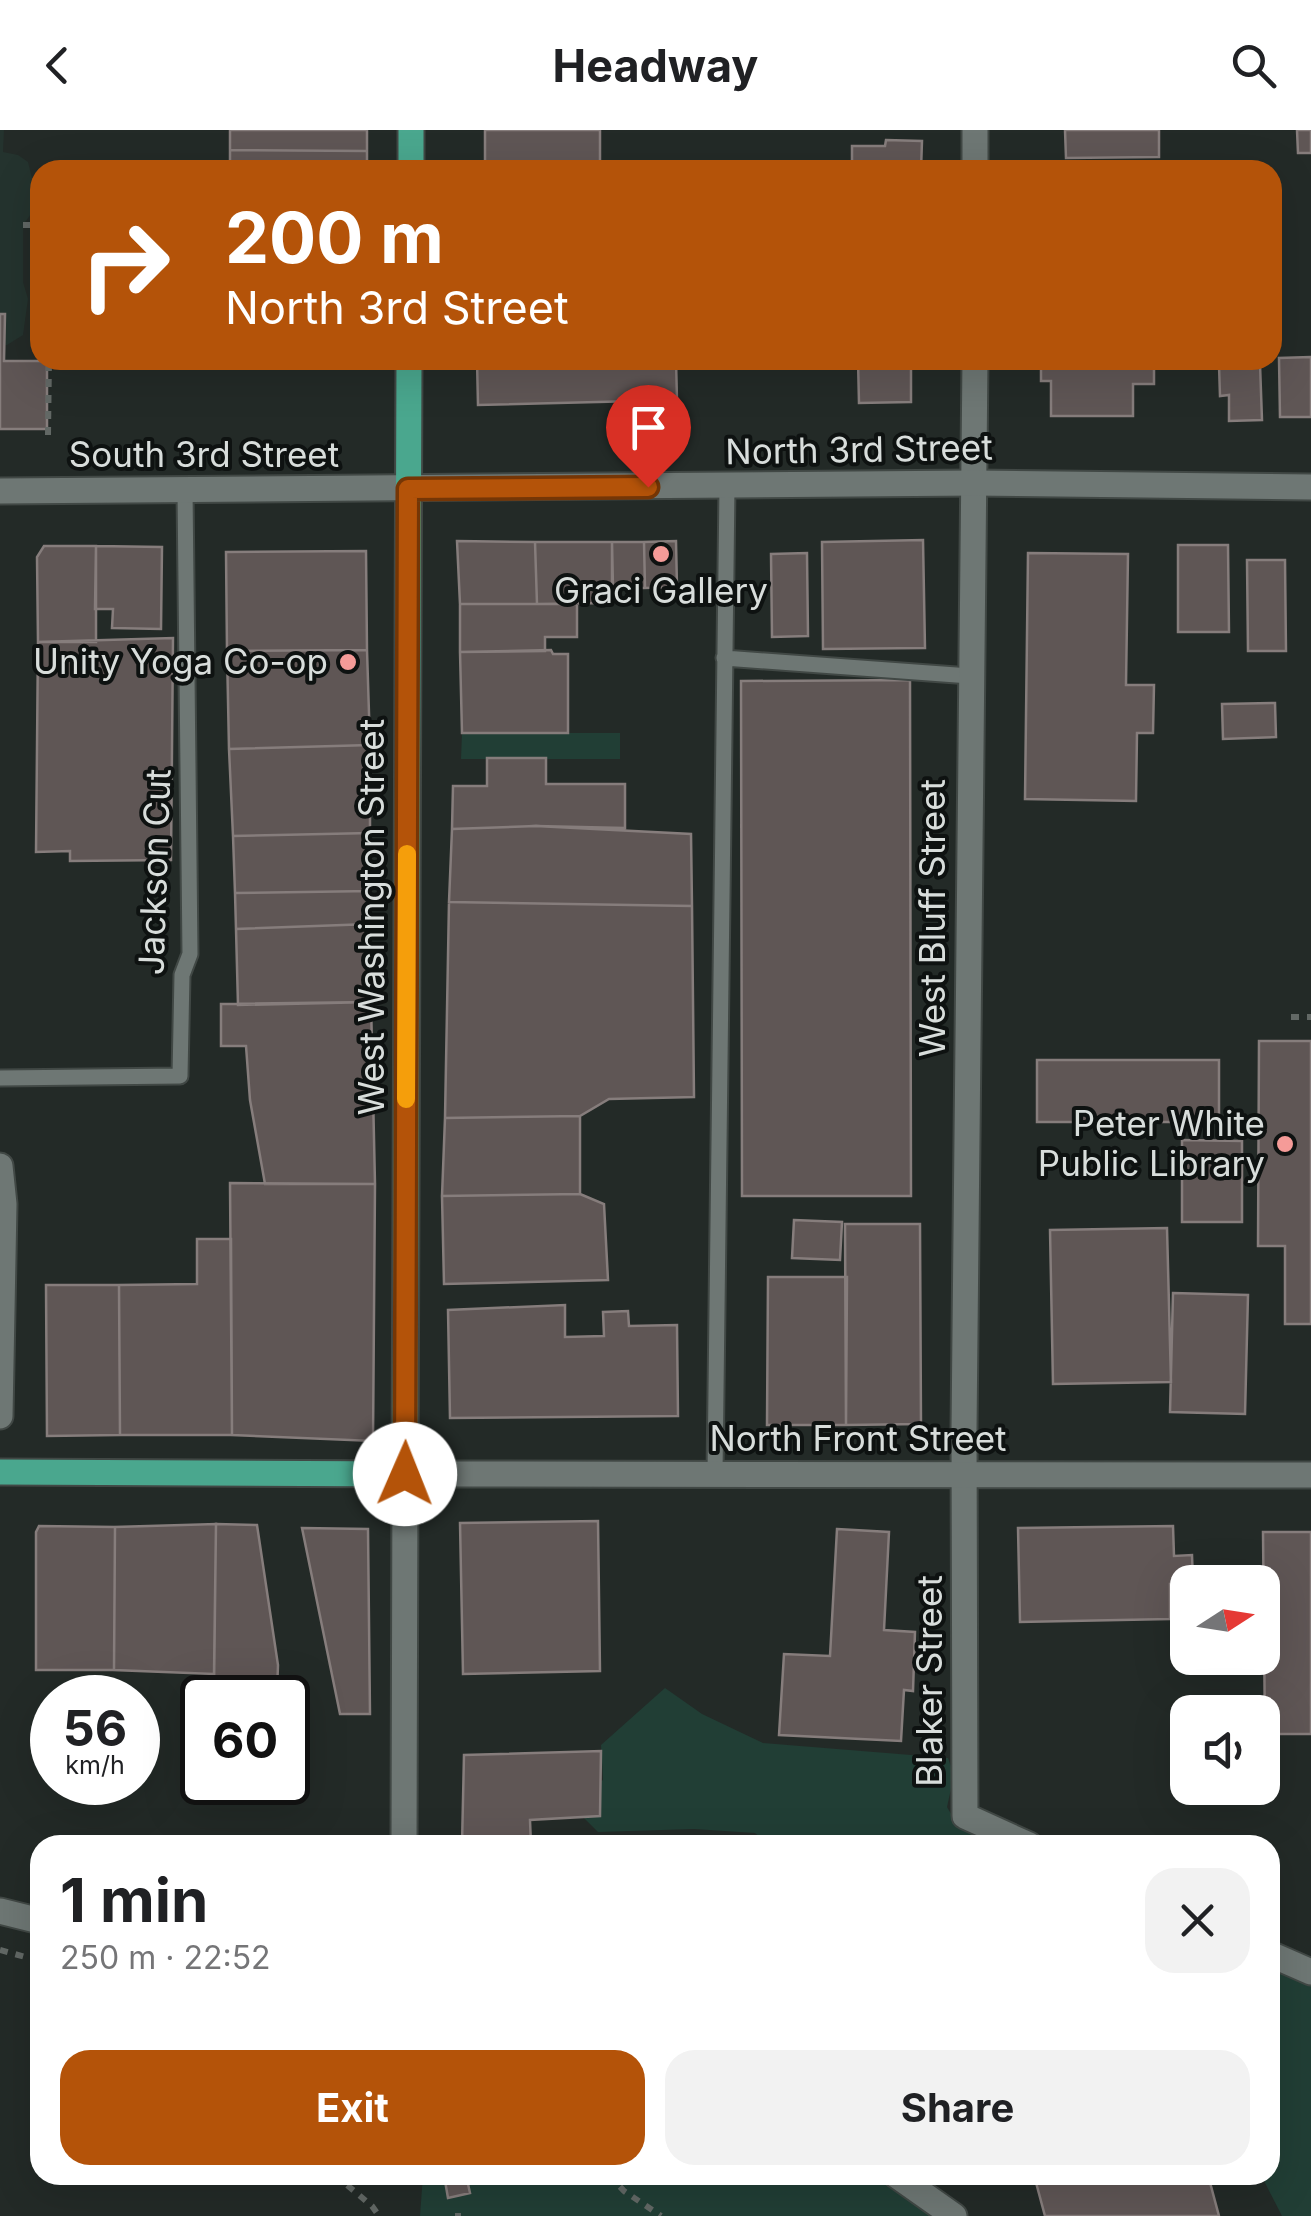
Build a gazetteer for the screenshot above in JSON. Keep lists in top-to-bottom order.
{
  "streets": {
    "main road": ["West Washington Street"],
    "street": [
      "North 3rd Street",
      "South 3rd Street",
      "West Bluff Street",
      "North Front Street",
      "Blaker Street"
    ],
    "lane": ["Jackson Cut"]
  },
  "crossings": [
    ["North 3rd Street", "South 3rd Street"],
    ["North 3rd Street", "West Washington Street"],
    ["North 3rd Street", "West Bluff Street"],
    ["South 3rd Street", "Jackson Cut"],
    ["South 3rd Street", "West Washington Street"],
    ["West Washington Street", "North Front Street"],
    ["West Bluff Street", "North Front Street"],
    ["West Bluff Street", "Blaker Street"],
    ["North Front Street", "Blaker Street"]
  ],
  "places": ["Graci Gallery", "Unity Yoga Co-op", "Peter White Public Library"],
  "north": "right",
  "page": {
    "header": "Headway",
    "turn": ["200 m", "North 3rd Street"],
    "speed": "56 km/h",
    "limit": "60",
    "heading": ["1 min", "250 m · 22:52"],
    "buttons": ["Exit", "Share"]
  }
}
